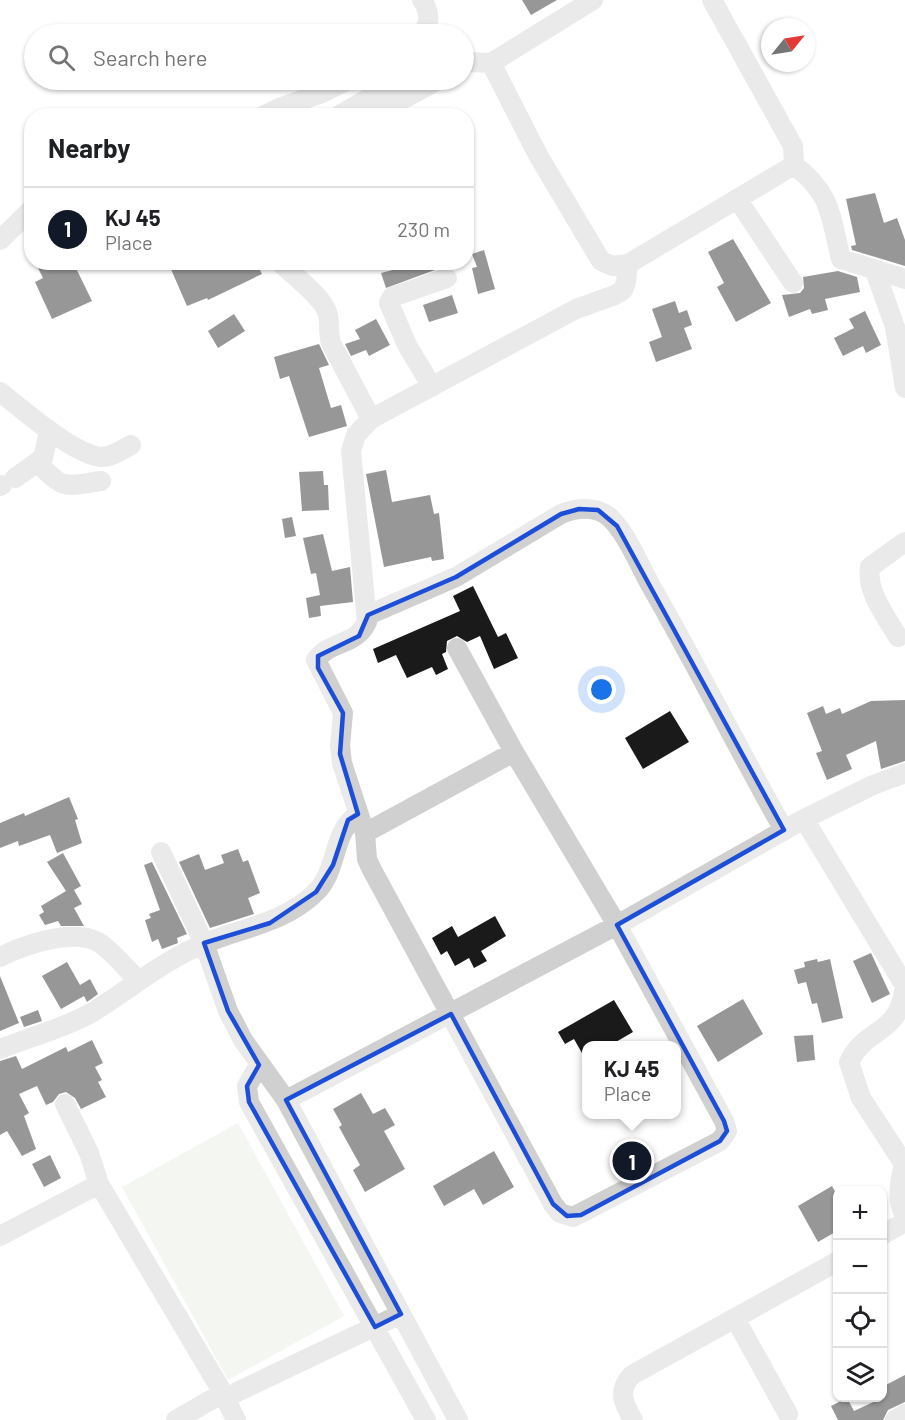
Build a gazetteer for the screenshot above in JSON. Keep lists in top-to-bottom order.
{
  "north": "top right",
  "page": {
    "search": "Search here",
    "heading": "Nearby",
    "list": [
      {
        "mark": "1",
        "name": "KJ 45",
        "note": "Place",
        "value": "230 m"
      }
    ],
    "popup": ["KJ 45", "Place"],
    "pins": "1",
    "map_buttons": ["+", "−"]
  }
}
